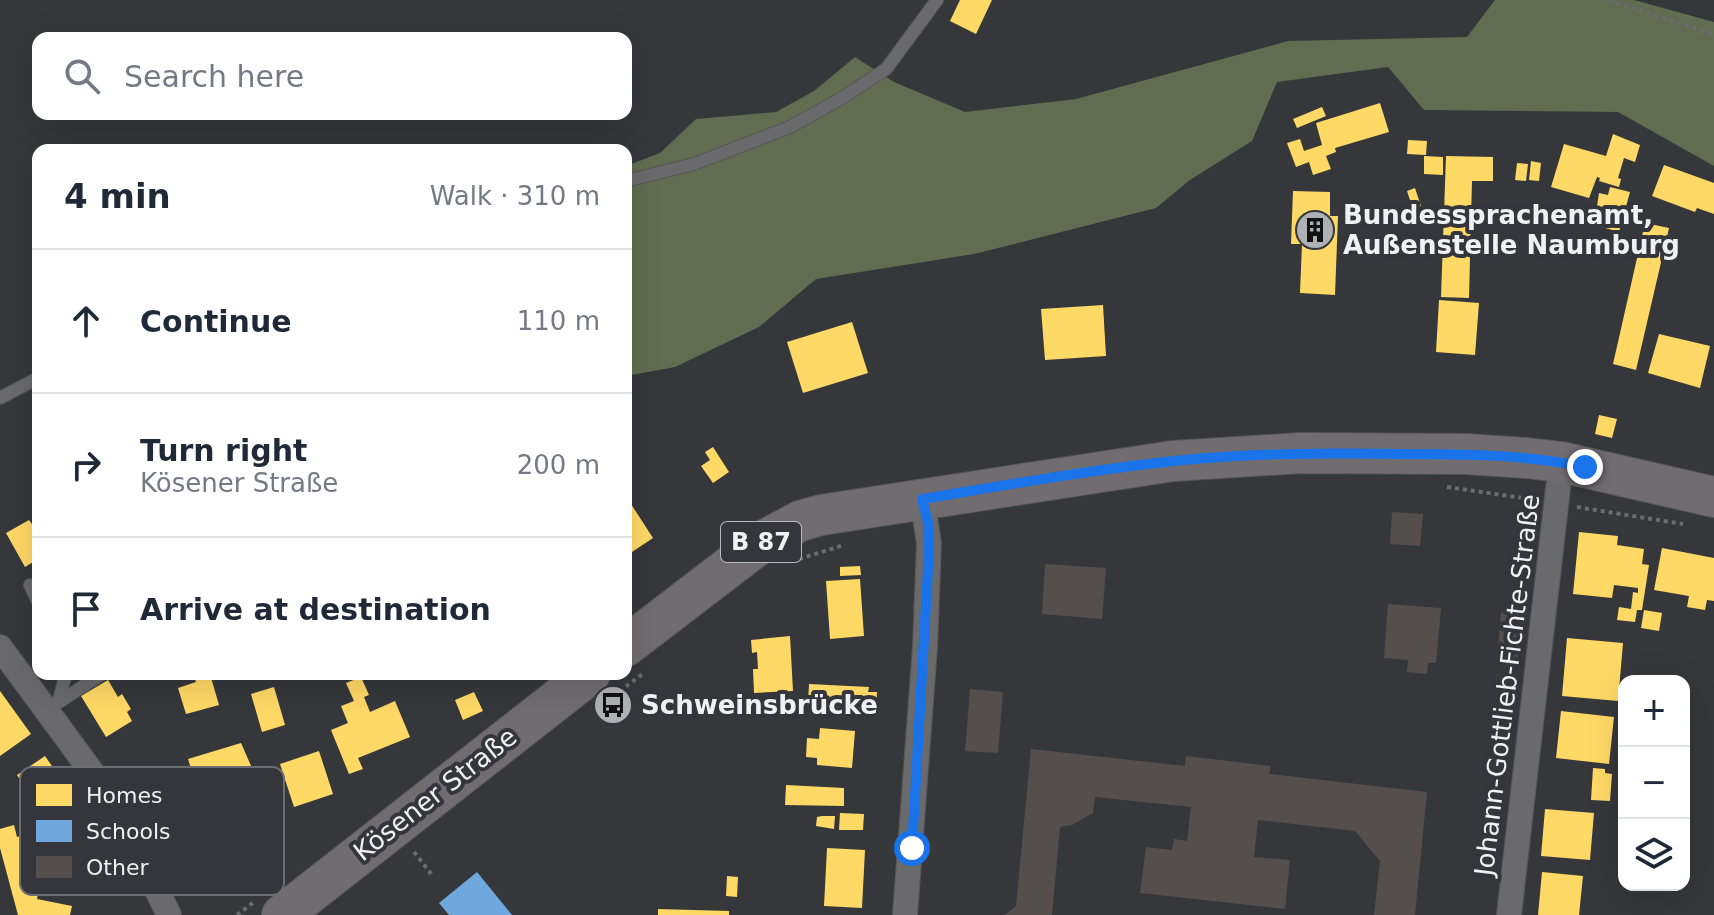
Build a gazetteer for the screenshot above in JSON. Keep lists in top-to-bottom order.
{
  "streets": {
    "main road": ["B 87", "Kösener Straße"],
    "street": ["Johann-Gottlieb-Fichte-Straße"]
  },
  "crossings": [
    ["B 87", "Johann-Gottlieb-Fichte-Straße"]
  ],
  "places": {
    "building": ["Bundessprachenamt, Außenstelle Naumburg"],
    "bus stop": ["Schweinsbrücke"]
  },
  "legend": ["Homes", "Schools", "Other"],
  "page": {
    "search": "Search here",
    "heading": ["4 min", "Walk · 310 m"],
    "list": [
      ["Continue", "110 m"],
      ["Turn right", "Kösener Straße", "200 m"],
      "Arrive at destination"
    ],
    "map_buttons": ["+", "−"]
  }
}
